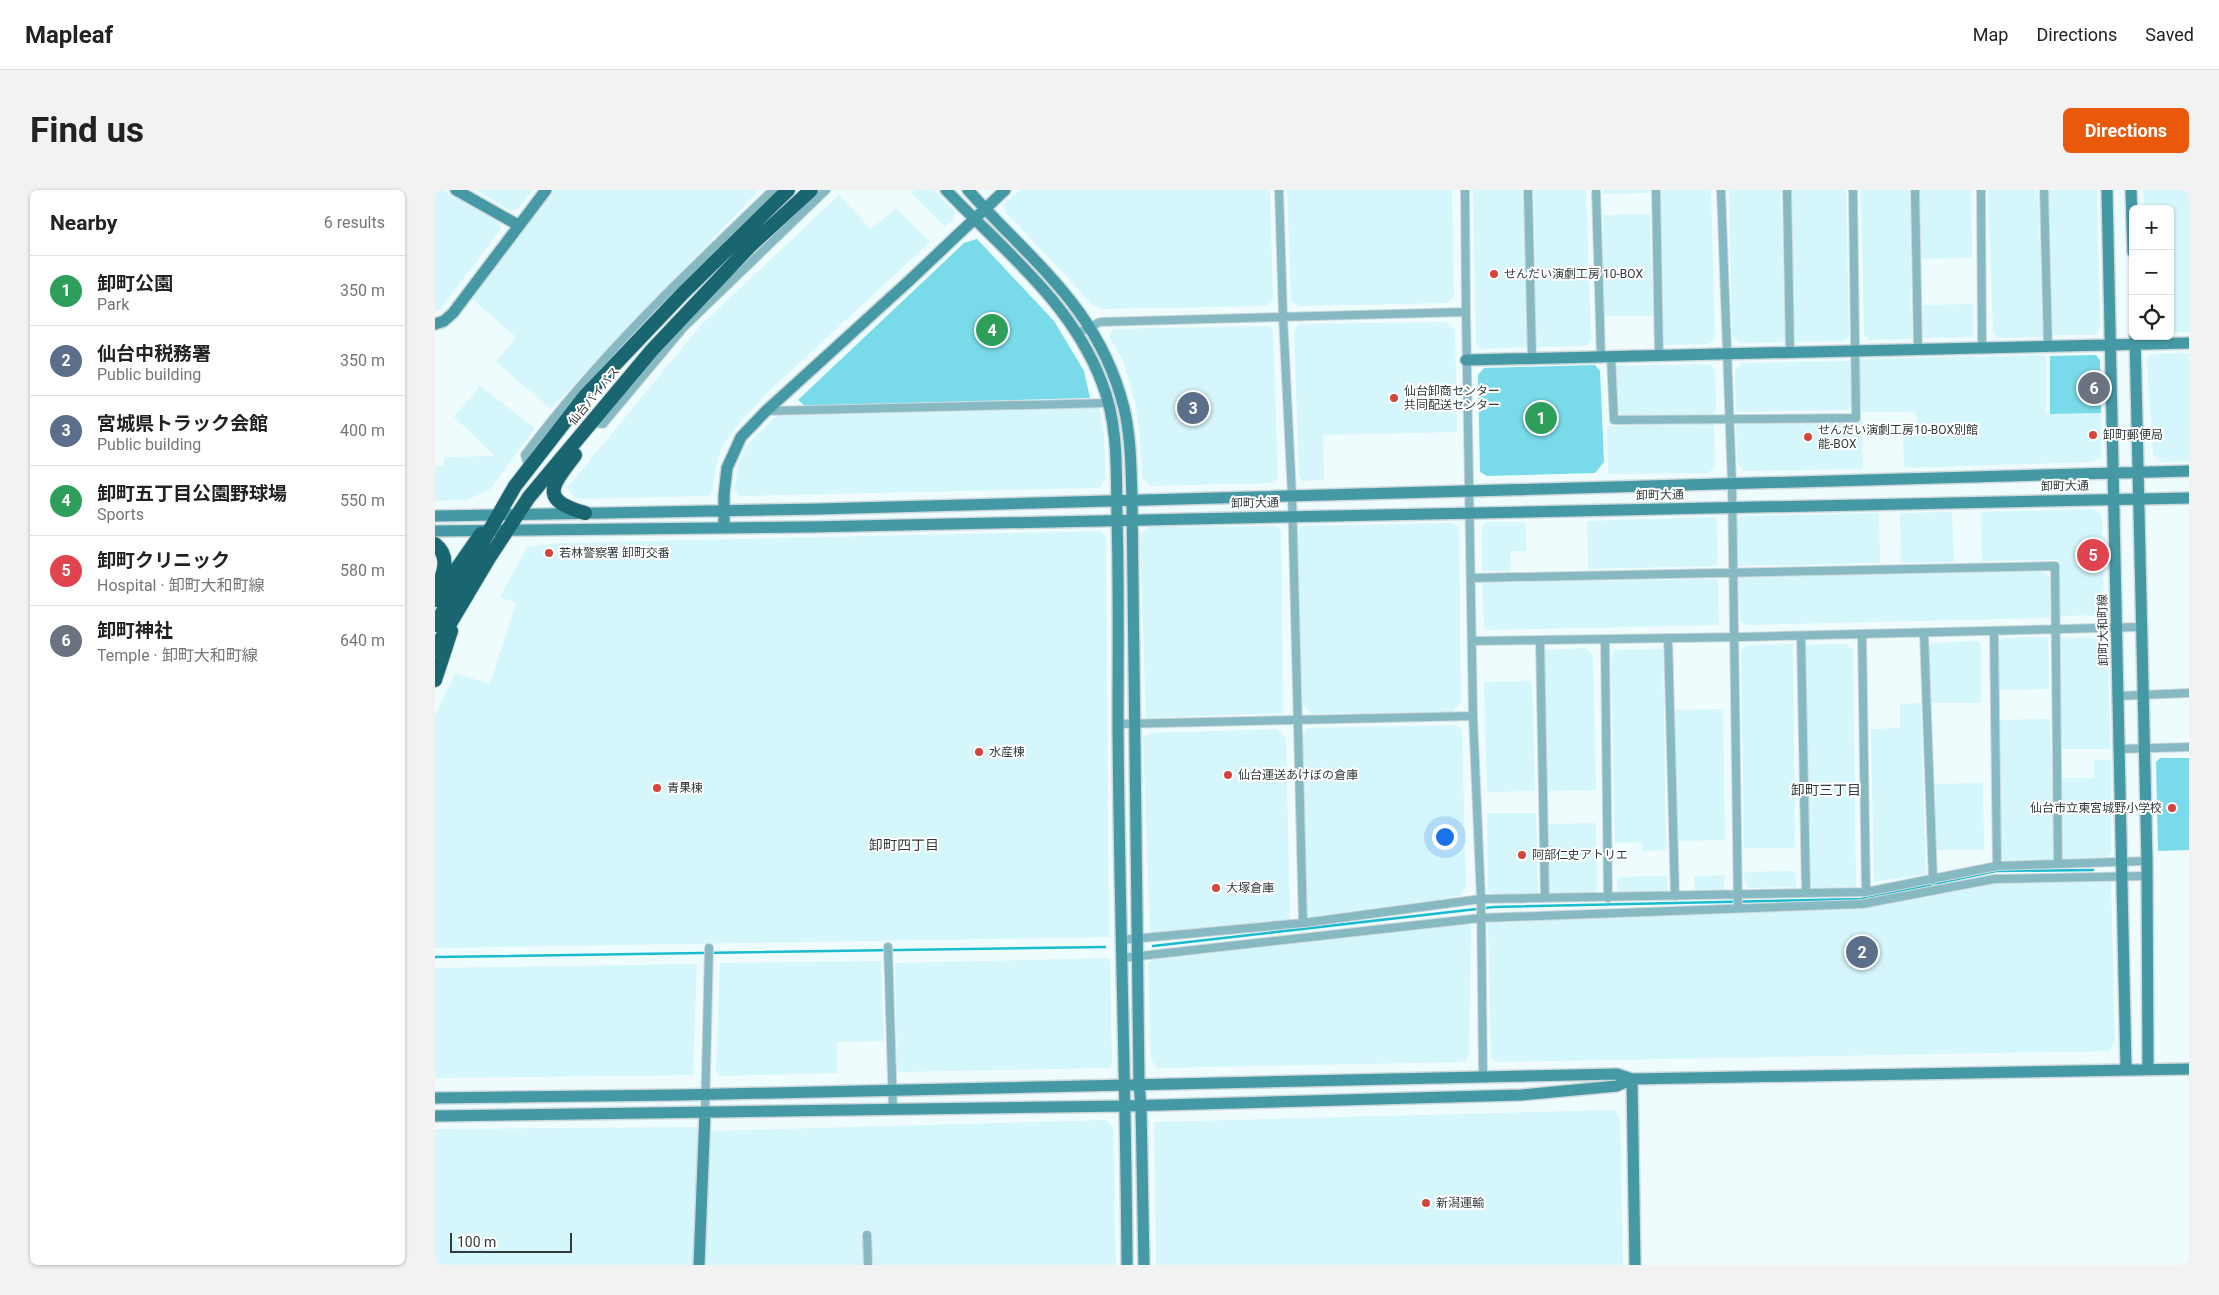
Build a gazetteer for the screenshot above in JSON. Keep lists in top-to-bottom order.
{
  "streets": {
    "highway": ["仙台バイパス"],
    "street": ["卸町大通", "卸町大和町線"]
  },
  "crossings": [
    ["仙台バイパス", "卸町大通"],
    ["卸町大通", "卸町大和町線"]
  ],
  "districts": ["卸町三丁目", "卸町四丁目"],
  "places": [
    "せんだい演劇工房 10-BOX",
    "仙台卸商センター 共同配送センター",
    "卸町郵便局",
    "せんだい演劇工房10-BOX別館 能-BOX",
    "若林警察署 卸町交番",
    "水産棟",
    "仙台運送あけぼの倉庫",
    "青果棟",
    "仙台市立東宮城野小学校",
    "阿部仁史アトリエ",
    "大塚倉庫",
    "新潟運輸"
  ],
  "scale_bar": "100 m",
  "page": {
    "header": "Mapleaf",
    "nav": ["Map", "Directions", "Saved"],
    "buttons": "Directions",
    "title": "Find us",
    "heading": ["Nearby", "6 results"],
    "map_buttons": ["+", "−"],
    "list": [
      {
        "mark": "1",
        "name": "卸町公園",
        "note": "Park",
        "value": "350 m"
      },
      {
        "mark": "2",
        "name": "仙台中税務署",
        "note": "Public building",
        "value": "350 m"
      },
      {
        "mark": "3",
        "name": "宮城県トラック会館",
        "note": "Public building",
        "value": "400 m"
      },
      {
        "mark": "4",
        "name": "卸町五丁目公園野球場",
        "note": "Sports",
        "value": "550 m"
      },
      {
        "mark": "5",
        "name": "卸町クリニック",
        "note": "Hospital · 卸町大和町線",
        "value": "580 m"
      },
      {
        "mark": "6",
        "name": "卸町神社",
        "note": "Temple · 卸町大和町線",
        "value": "640 m"
      }
    ],
    "pins": [
      "4",
      "6",
      "3",
      "1",
      "5",
      "2"
    ],
    "scale": "100 m"
  }
}
